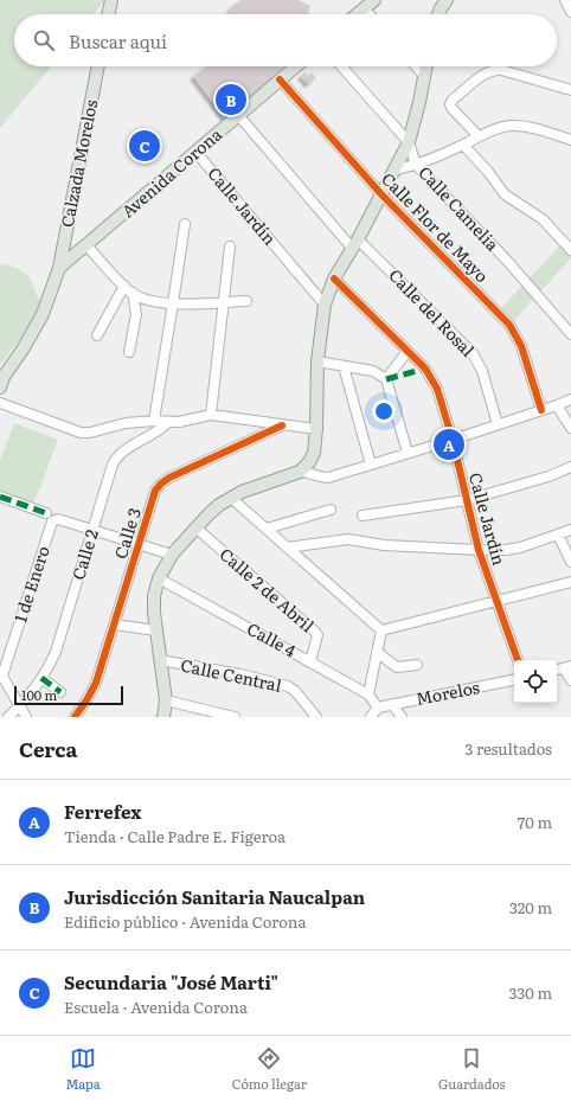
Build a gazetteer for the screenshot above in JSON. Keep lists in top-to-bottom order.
{
  "streets": {
    "main road": ["Calzada Morelos", "Avenida Corona"],
    "street": [
      "Calle Jardín",
      "Calle Camelia",
      "Calle Flor de Mayo",
      "Calle del Rosal",
      "Calle 3",
      "Calle 2",
      "1 de Enero",
      "Calle 2 de Abril",
      "Calle 4",
      "Calle Central",
      "Morelos"
    ]
  },
  "crossings": [
    ["Calzada Morelos", "Avenida Corona"],
    ["Avenida Corona", "Calle Jardín"],
    ["Avenida Corona", "Calle Flor de Mayo"],
    ["Avenida Corona", "Calle del Rosal"],
    ["Calle 2 de Abril", "Calle 4"],
    ["Calle 4", "Morelos"]
  ],
  "scale_bar": "100 m",
  "page": {
    "search": "Buscar aquí",
    "pins": ["B", "C", "A"],
    "scale": "100 m",
    "heading": ["Cerca", "3 resultados"],
    "list": [
      {
        "mark": "A",
        "name": "Ferrefex",
        "note": "Tienda · Calle Padre E. Figeroa",
        "value": "70 m"
      },
      {
        "mark": "B",
        "name": "Jurisdicción Sanitaria Naucalpan",
        "note": "Edificio público · Avenida Corona",
        "value": "320 m"
      },
      {
        "mark": "C",
        "name": "Secundaria \"José Marti\"",
        "note": "Escuela · Avenida Corona",
        "value": "330 m"
      }
    ],
    "nav": ["Mapa", "Cómo llegar", "Guardados"]
  }
}
